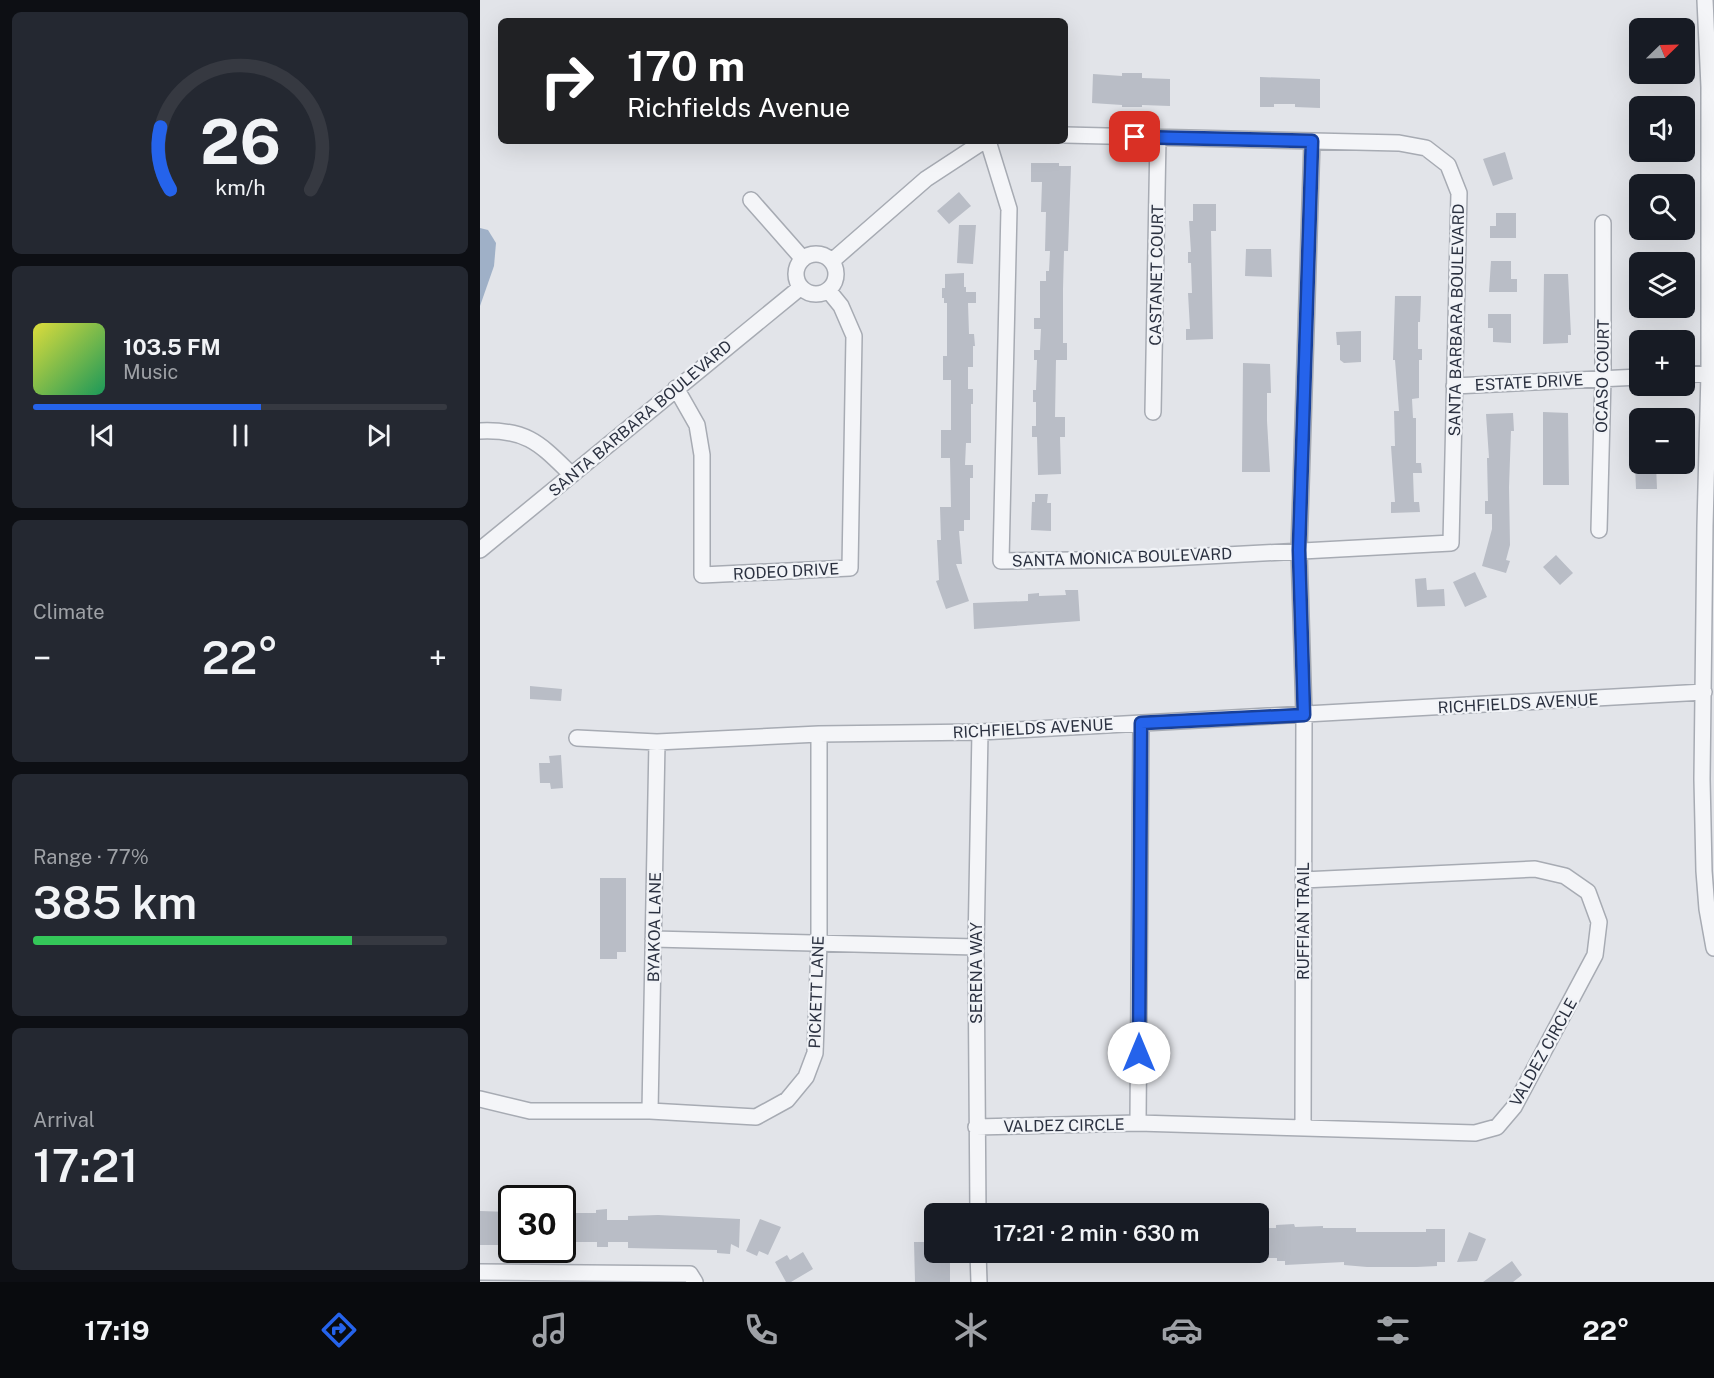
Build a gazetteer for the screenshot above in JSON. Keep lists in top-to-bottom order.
{
  "streets": {
    "street": [
      "CASTANET COURT",
      "SANTA BARBARA BOULEVARD",
      "OCASO COURT",
      "ESTATE DRIVE",
      "SANTA MONICA BOULEVARD",
      "RODEO DRIVE",
      "RICHFIELDS AVENUE",
      "RUFFIAN TRAIL",
      "BYAKOA LANE",
      "SERENA WAY",
      "PICKETT LANE",
      "VALDEZ CIRCLE"
    ]
  },
  "crossings": [
    ["CASTANET COURT", "SANTA BARBARA BOULEVARD"],
    ["SANTA BARBARA BOULEVARD", "ESTATE DRIVE"],
    ["SANTA BARBARA BOULEVARD", "SANTA MONICA BOULEVARD"],
    ["SANTA BARBARA BOULEVARD", "RODEO DRIVE"],
    ["SANTA BARBARA BOULEVARD", "RUFFIAN TRAIL"],
    ["OCASO COURT", "ESTATE DRIVE"],
    ["SANTA MONICA BOULEVARD", "RUFFIAN TRAIL"],
    ["RICHFIELDS AVENUE", "RUFFIAN TRAIL"],
    ["RICHFIELDS AVENUE", "BYAKOA LANE"],
    ["RICHFIELDS AVENUE", "SERENA WAY"],
    ["RICHFIELDS AVENUE", "PICKETT LANE"],
    ["RUFFIAN TRAIL", "VALDEZ CIRCLE"],
    ["BYAKOA LANE", "PICKETT LANE"],
    ["SERENA WAY", "VALDEZ CIRCLE"]
  ],
  "north": "top right",
  "page": {
    "map_buttons": ["+", "−"],
    "turn": ["170 m", "Richfields Avenue"],
    "song": ["103.5 FM", "Music"],
    "tile": [
      "Climate",
      ["Range · 77%", "385 km"],
      ["Arrival", "17:21"]
    ],
    "heat": ["−", "22°", "+"],
    "limit": "30",
    "trip": "17:21 · 2 min · 630 m",
    "tabs": ["17:19", "22°"],
    "gauge": ["26", "km/h"]
  }
}
